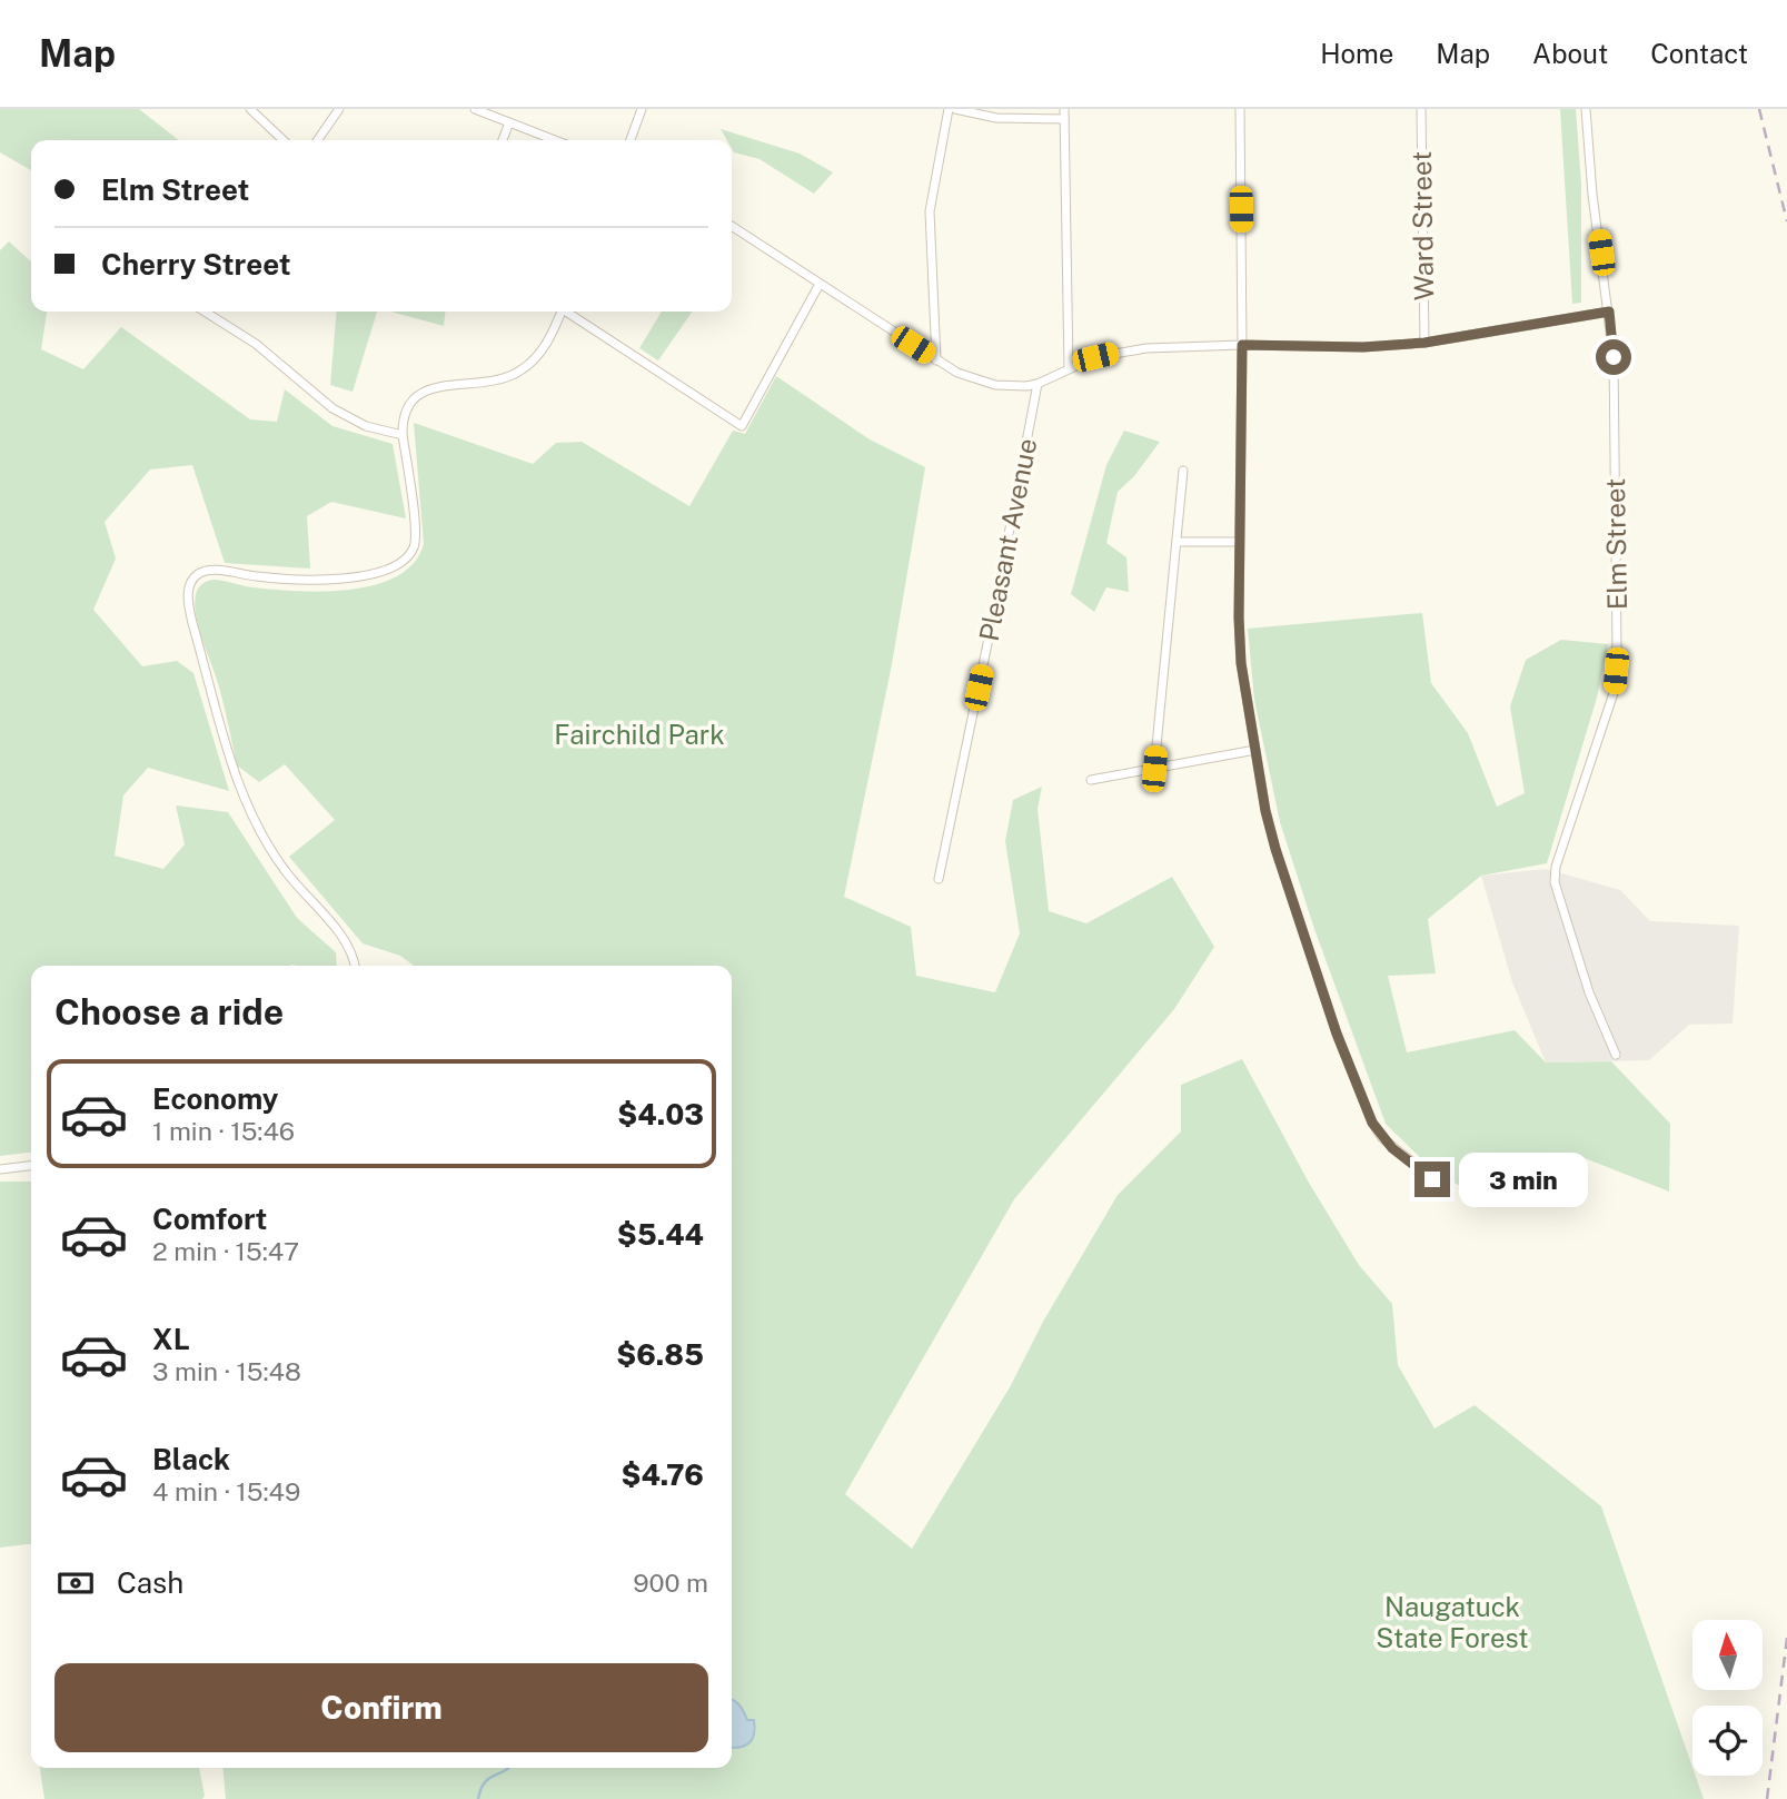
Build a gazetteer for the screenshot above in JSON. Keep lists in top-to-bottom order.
{
  "streets": {
    "street": ["Ward Street", "Pleasant Avenue", "Elm Street"]
  },
  "parks": ["Fairchild Park", "Naugatuck State Forest"],
  "north": "top",
  "page": {
    "header": "Map",
    "nav": [
      "Home",
      "Map",
      "About",
      "Contact"
    ],
    "banner": ["Elm Street", "Cherry Street"],
    "heading": "Choose a ride",
    "list": [
      {
        "name": "Economy",
        "note": "1 min · 15:46",
        "value": "$4.03"
      },
      {
        "name": "Comfort",
        "note": "2 min · 15:47",
        "value": "$5.44"
      },
      {
        "name": "XL",
        "note": "3 min · 15:48",
        "value": "$6.85"
      },
      {
        "name": "Black",
        "note": "4 min · 15:49",
        "value": "$4.76"
      }
    ],
    "bubble": "3 min",
    "pay": ["Cash", "900 m"],
    "buttons": "Confirm"
  }
}
